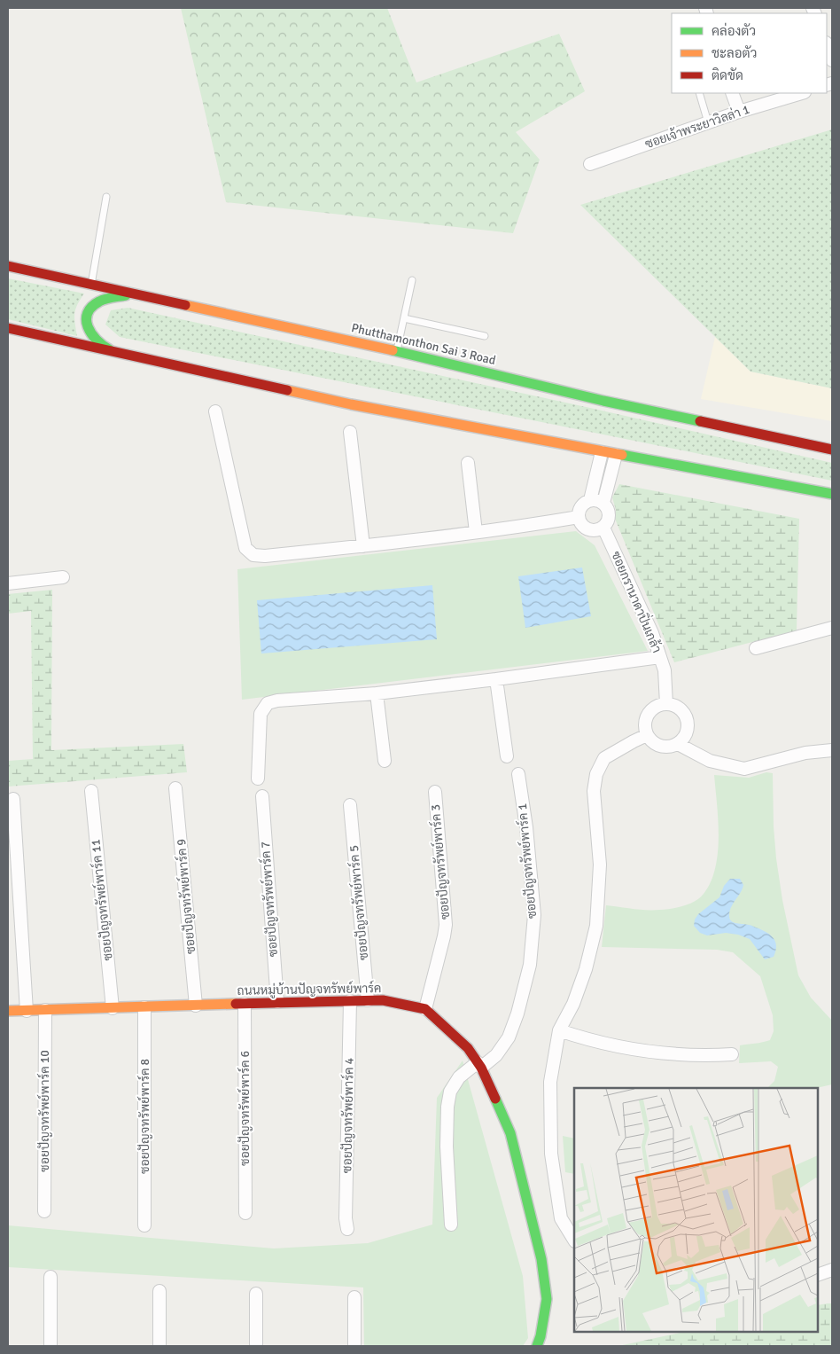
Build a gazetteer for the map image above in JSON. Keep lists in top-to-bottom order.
{
  "streets": {
    "main road": ["Phutthamonthon Sai 3 Road", "ถนนหมู่บ้านปัญจทรัพย์พาร์ค"],
    "street": [
      "ซอยเจ้าพระยาวิลล่า 1",
      "ซอยกรานาดาปิ่นเกล้า",
      "ซอยปัญจทรัพย์พาร์ค 1",
      "ซอยปัญจทรัพย์พาร์ค 3",
      "ซอยปัญจทรัพย์พาร์ค 9",
      "ซอยปัญจทรัพย์พาร์ค 7",
      "ซอยปัญจทรัพย์พาร์ค 11",
      "ซอยปัญจทรัพย์พาร์ค 5",
      "ซอยปัญจทรัพย์พาร์ค 6",
      "ซอยปัญจทรัพย์พาร์ค 10",
      "ซอยปัญจทรัพย์พาร์ค 4",
      "ซอยปัญจทรัพย์พาร์ค 8"
    ]
  },
  "crossings": [
    ["ซอยปัญจทรัพย์พาร์ค 3", "ถนนหมู่บ้านปัญจทรัพย์พาร์ค"],
    ["ซอยปัญจทรัพย์พาร์ค 9", "ถนนหมู่บ้านปัญจทรัพย์พาร์ค"],
    ["ซอยปัญจทรัพย์พาร์ค 7", "ถนนหมู่บ้านปัญจทรัพย์พาร์ค"],
    ["ซอยปัญจทรัพย์พาร์ค 11", "ถนนหมู่บ้านปัญจทรัพย์พาร์ค"],
    ["ซอยปัญจทรัพย์พาร์ค 5", "ถนนหมู่บ้านปัญจทรัพย์พาร์ค"],
    ["ถนนหมู่บ้านปัญจทรัพย์พาร์ค", "ซอยปัญจทรัพย์พาร์ค 6"],
    ["ถนนหมู่บ้านปัญจทรัพย์พาร์ค", "ซอยปัญจทรัพย์พาร์ค 10"],
    ["ถนนหมู่บ้านปัญจทรัพย์พาร์ค", "ซอยปัญจทรัพย์พาร์ค 4"],
    ["ถนนหมู่บ้านปัญจทรัพย์พาร์ค", "ซอยปัญจทรัพย์พาร์ค 8"]
  ],
  "legend": ["คล่องตัว", "ชะลอตัว", "ติดขัด"]
}
